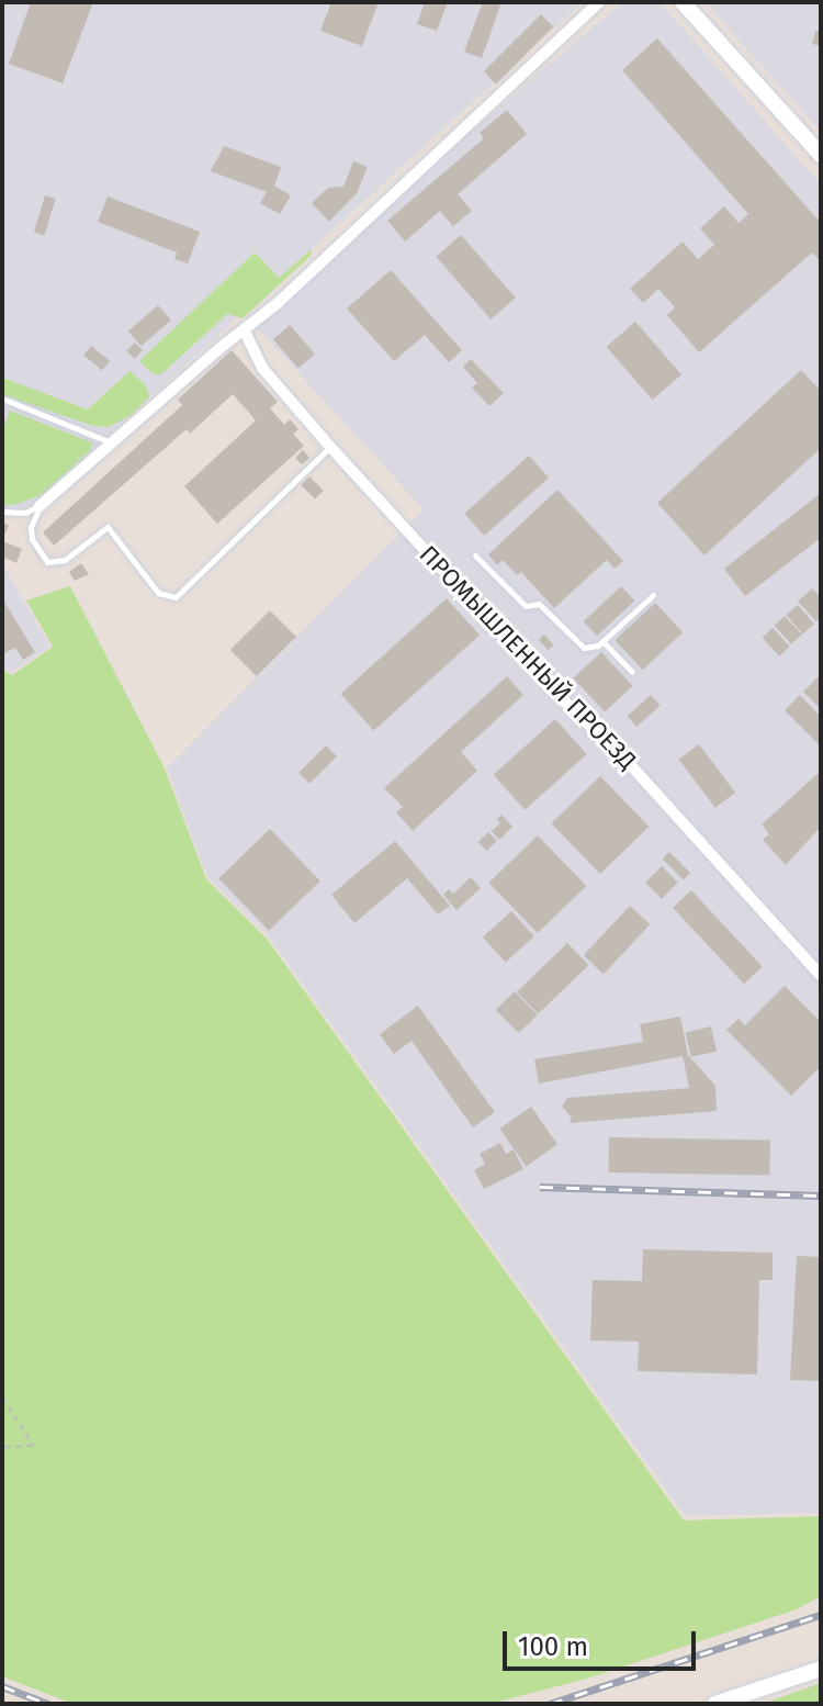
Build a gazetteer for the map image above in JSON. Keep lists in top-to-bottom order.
{
  "streets": {
    "street": ["ПРОМЫШЛЕННЫЙ ПРОЕЗД"]
  },
  "scale_bar": "100 m"
}
